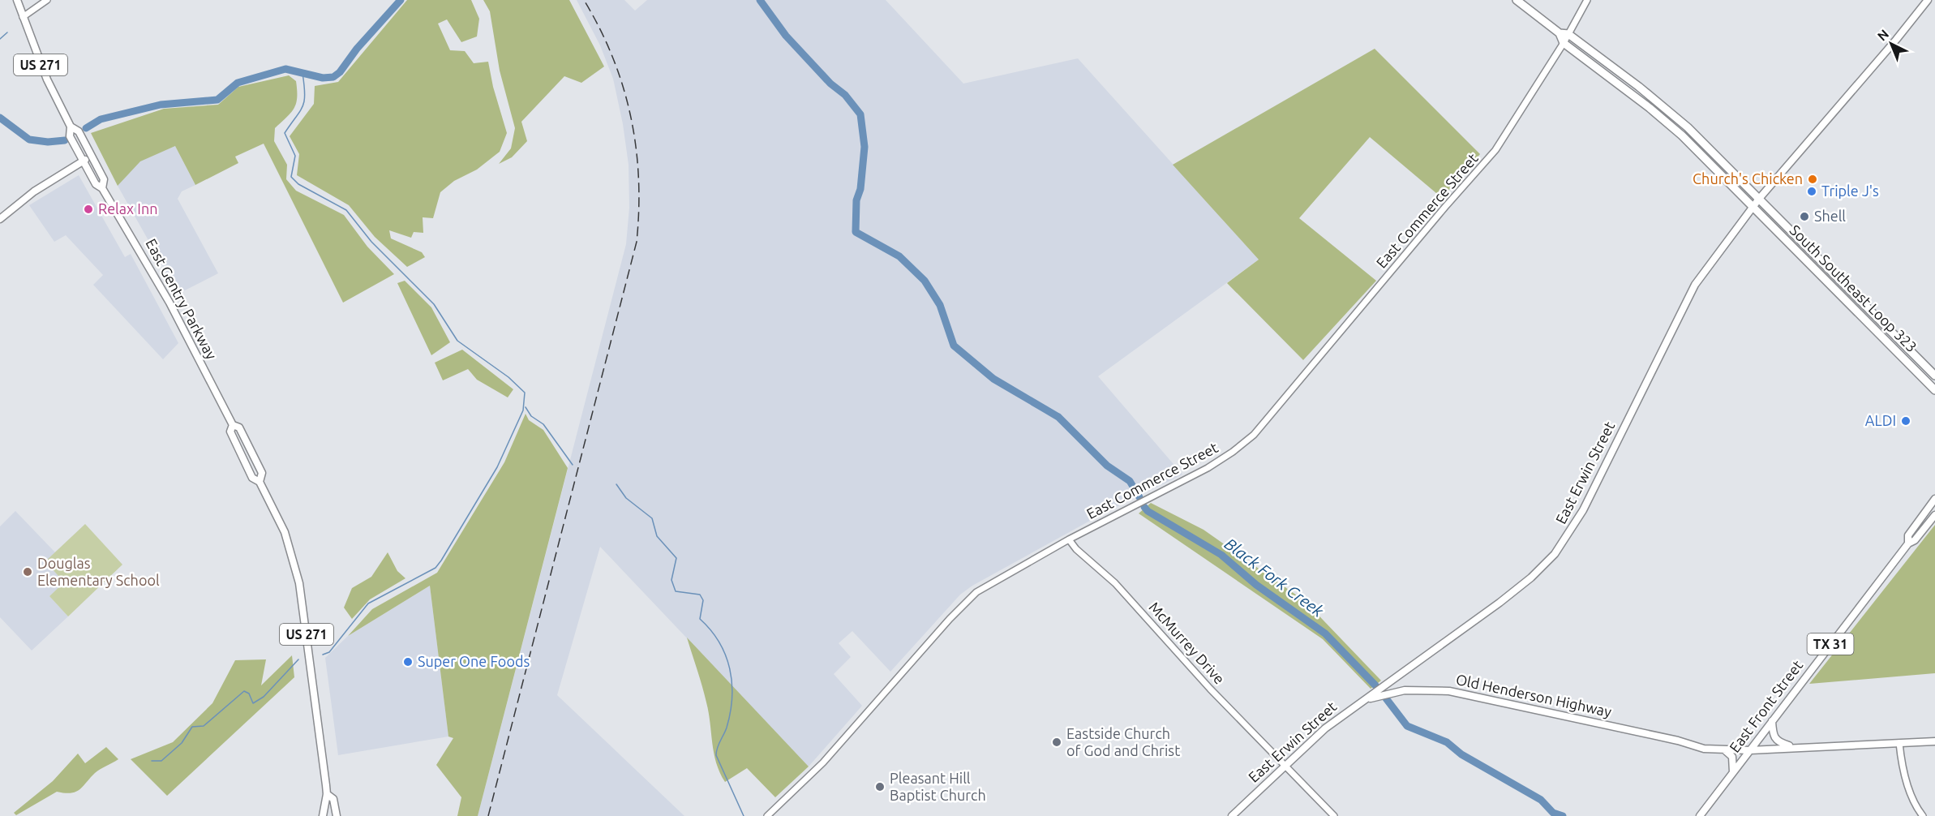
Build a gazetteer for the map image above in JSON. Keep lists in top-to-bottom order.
{
  "streets": {
    "highway": ["South Southeast Loop 323"],
    "main road": [
      "US 271",
      "East Gentry Parkway",
      "East Erwin Street",
      "TX 31",
      "Old Henderson Highway",
      "East Front Street"
    ],
    "street": ["East Commerce Street", "McMurrey Drive"]
  },
  "crossings": [
    ["East Commerce Street", "South Southeast Loop 323"],
    ["East Commerce Street", "McMurrey Drive"],
    ["South Southeast Loop 323", "East Erwin Street"],
    ["East Erwin Street", "McMurrey Drive"],
    ["East Erwin Street", "Old Henderson Highway"],
    ["Old Henderson Highway", "East Front Street"]
  ],
  "water": ["Black Fork Creek"],
  "places": [
    "Church's Chicken",
    "Triple J's",
    "Relax Inn",
    "Shell",
    "ALDI",
    "Douglas Elementary School",
    "Super One Foods",
    "Eastside Church of God and Christ",
    "Pleasant Hill Baptist Church"
  ],
  "north": "top left"
}
